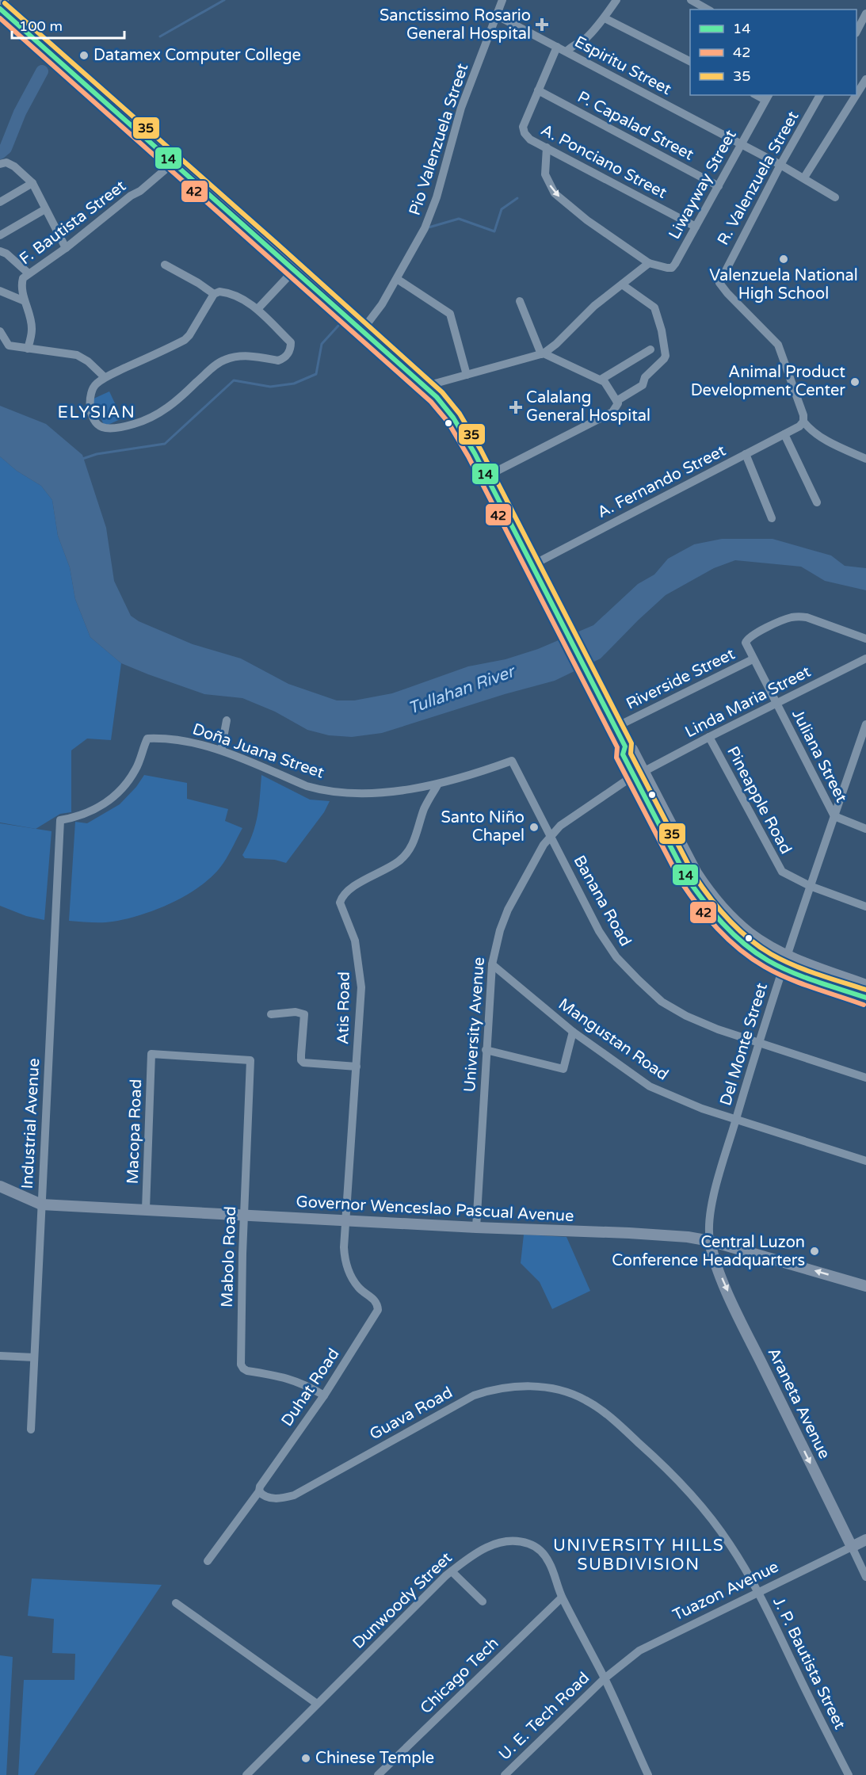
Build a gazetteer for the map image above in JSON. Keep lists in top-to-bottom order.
{
  "streets": {
    "main road": ["Governor Wenceslao Pascual Avenue", "Araneta Avenue", "Tuazon Avenue"],
    "street": [
      "Espiritu Street",
      "P. Capalad Street",
      "Pio Valenzuela Street",
      "A. Ponciano Street",
      "R. Valenzuela Street",
      "Liwayway Street",
      "F. Bautista Street",
      "A. Fernando Street",
      "Riverside Street",
      "Linda Maria Street",
      "Doña Juana Street",
      "Juliana Street",
      "Pineapple Road",
      "Banana Road",
      "Atis Road",
      "University Avenue",
      "Mangustan Road",
      "Del Monte Street",
      "Industrial Avenue",
      "Macopa Road",
      "Mabolo Road",
      "Duhat Road",
      "Guava Road",
      "Dunwoody Street",
      "J. P. Bautista Street",
      "Chicago Tech",
      "U. E. Tech Road"
    ]
  },
  "crossings": [
    ["Espiritu Street", "Pio Valenzuela Street"],
    ["Espiritu Street", "R. Valenzuela Street"],
    ["Espiritu Street", "Liwayway Street"],
    ["P. Capalad Street", "A. Ponciano Street"],
    ["P. Capalad Street", "Liwayway Street"],
    ["A. Ponciano Street", "Liwayway Street"],
    ["R. Valenzuela Street", "A. Fernando Street"],
    ["Riverside Street", "Juliana Street"],
    ["Linda Maria Street", "Juliana Street"],
    ["Linda Maria Street", "Pineapple Road"],
    ["Linda Maria Street", "University Avenue"],
    ["Doña Juana Street", "Banana Road"],
    ["Doña Juana Street", "Atis Road"],
    ["Doña Juana Street", "Industrial Avenue"],
    ["Juliana Street", "Del Monte Street"],
    ["Pineapple Road", "Del Monte Street"],
    ["Banana Road", "University Avenue"],
    ["Banana Road", "Del Monte Street"],
    ["Atis Road", "Governor Wenceslao Pascual Avenue"],
    ["Atis Road", "Duhat Road"],
    ["University Avenue", "Mangustan Road"],
    ["University Avenue", "Governor Wenceslao Pascual Avenue"],
    ["Mangustan Road", "Del Monte Street"],
    ["Del Monte Street", "Governor Wenceslao Pascual Avenue"],
    ["Del Monte Street", "Araneta Avenue"],
    ["Industrial Avenue", "Governor Wenceslao Pascual Avenue"],
    ["Macopa Road", "Governor Wenceslao Pascual Avenue"],
    ["Macopa Road", "Mabolo Road"],
    ["Governor Wenceslao Pascual Avenue", "Mabolo Road"],
    ["Governor Wenceslao Pascual Avenue", "Duhat Road"],
    ["Governor Wenceslao Pascual Avenue", "Araneta Avenue"],
    ["Mabolo Road", "Duhat Road"],
    ["Duhat Road", "Guava Road"],
    ["Araneta Avenue", "Tuazon Avenue"],
    ["Guava Road", "J. P. Bautista Street"],
    ["Tuazon Avenue", "Dunwoody Street"],
    ["Tuazon Avenue", "J. P. Bautista Street"],
    ["Tuazon Avenue", "U. E. Tech Road"],
    ["Dunwoody Street", "Chicago Tech"],
    ["Dunwoody Street", "U. E. Tech Road"]
  ],
  "one_way": ["Araneta Avenue"],
  "districts": ["ELYSIAN", "UNIVERSITY HILLS SUBDIVISION"],
  "water": ["Tullahan River"],
  "places": {
    "health": ["Sanctissimo Rosario General Hospital", "Calalang General Hospital"],
    "other": [
      "Datamex Computer College",
      "Valenzuela National High School",
      "Animal Product Development Center",
      "Santo Niño Chapel",
      "Central Luzon Conference Headquarters",
      "Chinese Temple"
    ]
  },
  "lines": ["transit line 35", "transit line 14", "transit line 42"],
  "legend": ["14", "42", "35"],
  "scale_bar": "100 m"
}
